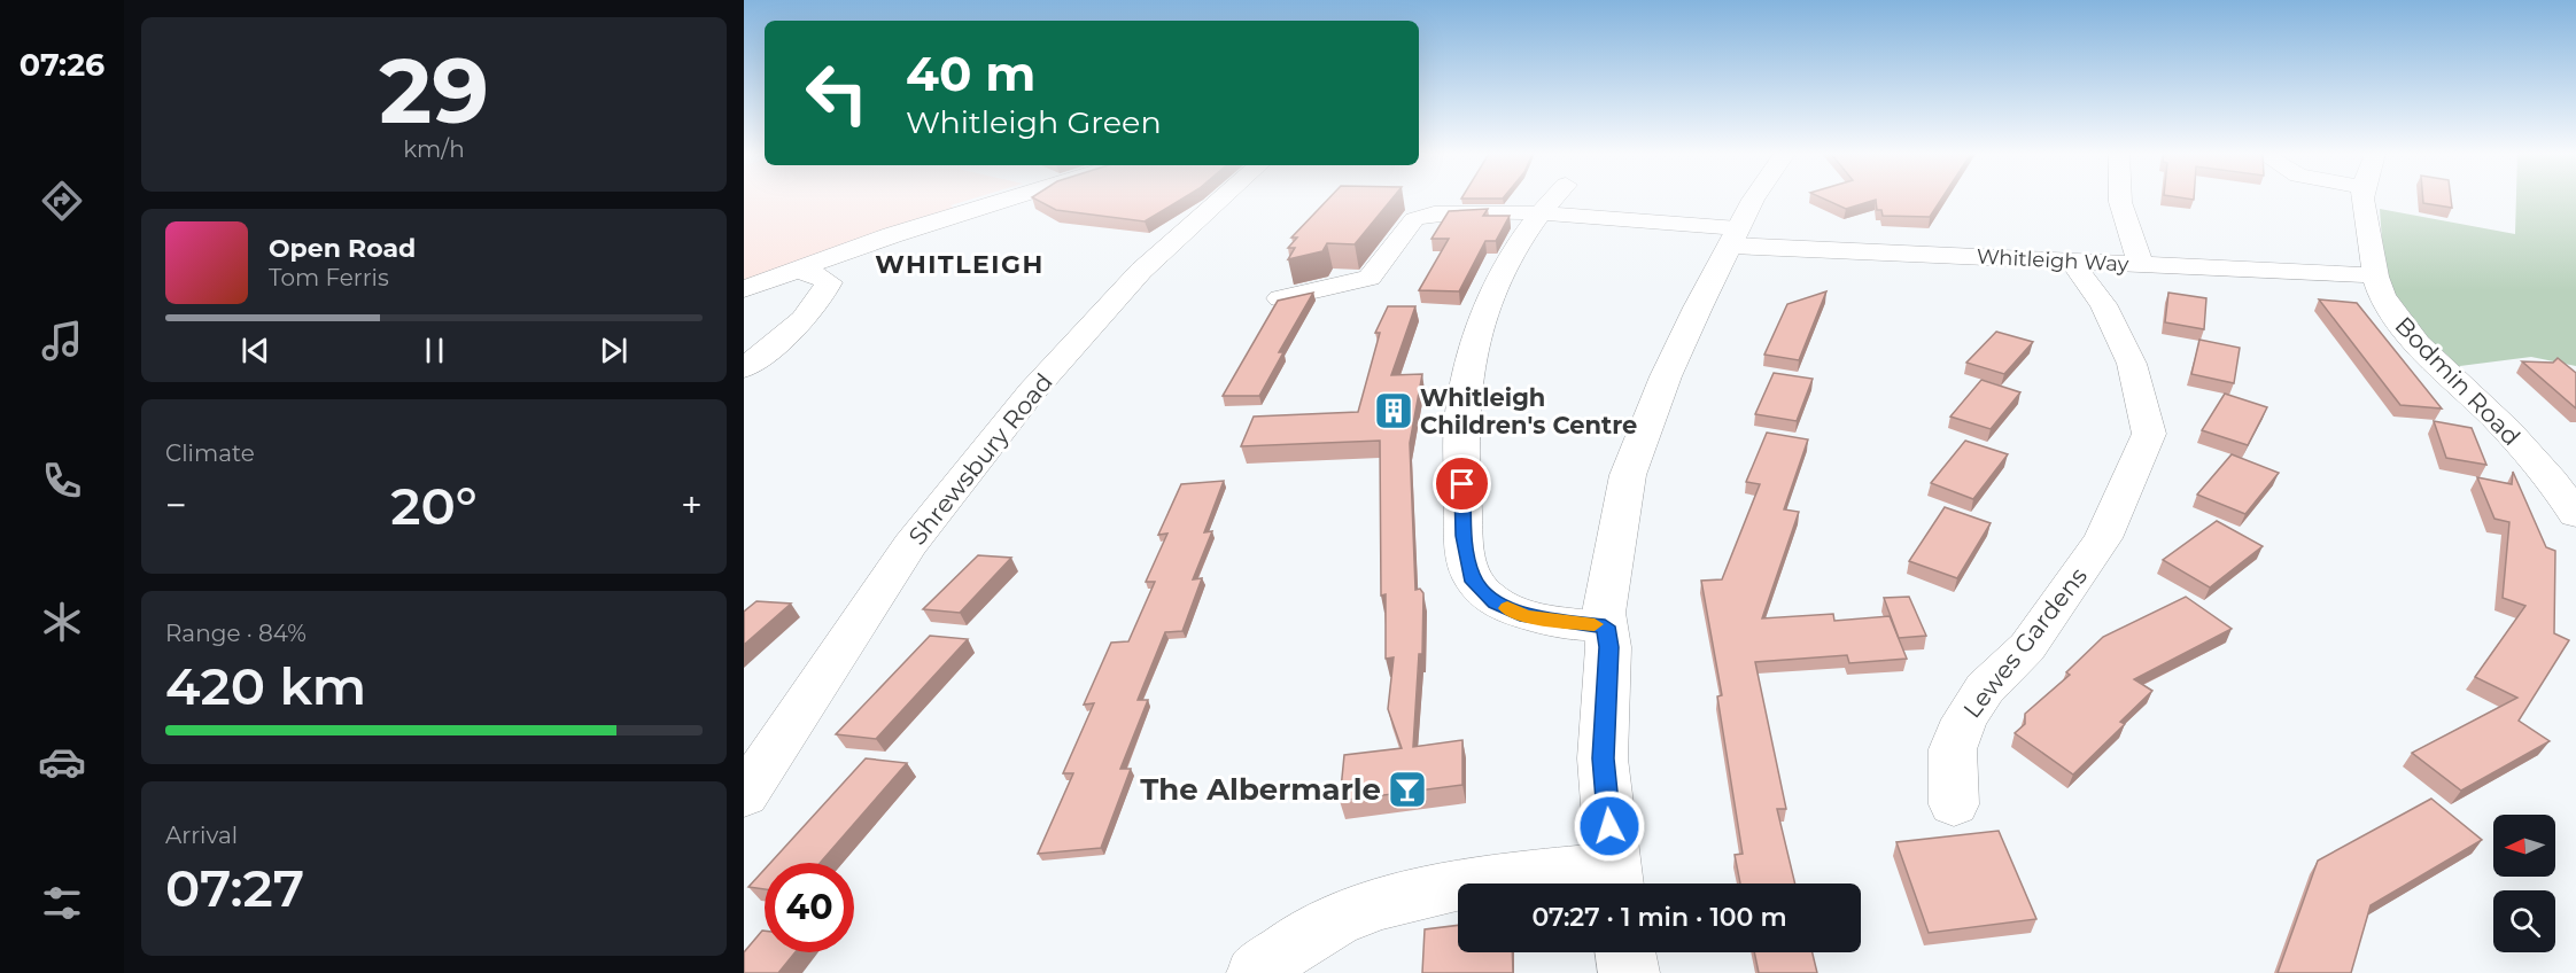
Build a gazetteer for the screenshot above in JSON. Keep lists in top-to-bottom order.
{
  "streets": {
    "street": [
      "Whitleigh Way",
      "Bodmin Road",
      "Shrewsbury Road",
      "Lewes Gardens"
    ]
  },
  "crossings": [
    ["Whitleigh Way", "Bodmin Road"],
    ["Whitleigh Way", "Lewes Gardens"]
  ],
  "districts": ["WHITLEIGH"],
  "places": {
    "building": ["Whitleigh Children's Centre"],
    "bar": ["The Albermarle"]
  },
  "north": "left",
  "page": {
    "tabs": "07:26",
    "tile": [
      ["29", "km/h"],
      "Climate",
      ["Range · 84%", "420 km"],
      ["Arrival", "07:27"]
    ],
    "turn": ["40 m", "Whitleigh Green"],
    "song": ["Open Road", "Tom Ferris"],
    "heat": ["−", "20°", "+"],
    "limit": "40",
    "trip": "07:27 · 1 min · 100 m"
  }
}
